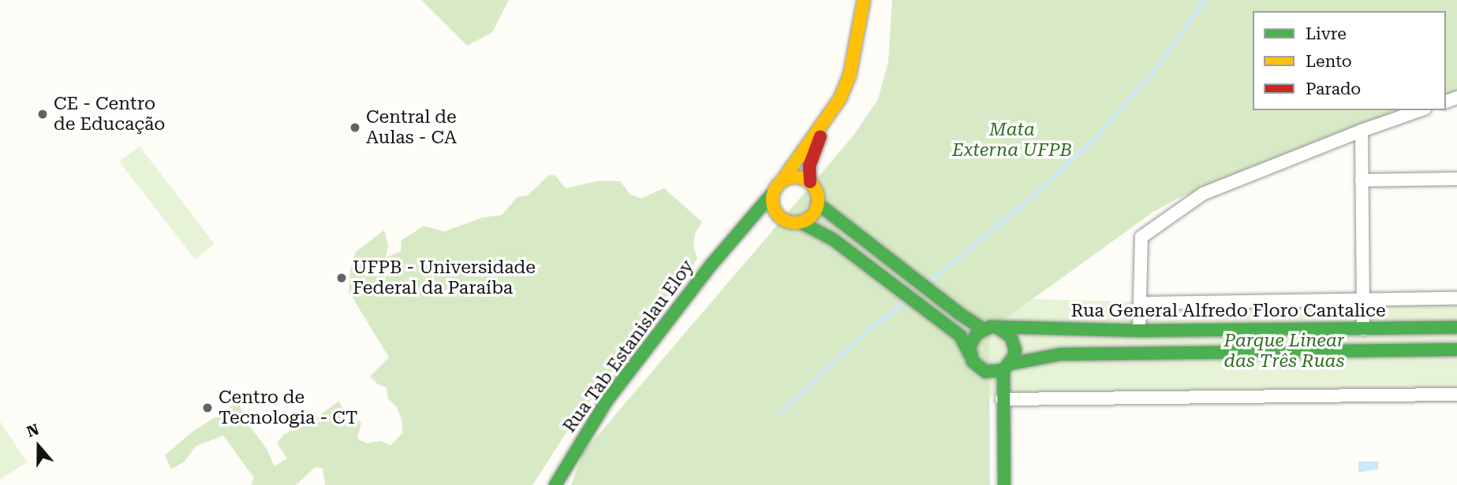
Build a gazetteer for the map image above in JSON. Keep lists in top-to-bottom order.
{
  "streets": {
    "street": ["Rua General Alfredo Floro Cantalice", "Rua Tab Estanislau Eloy"]
  },
  "parks": ["Mata Externa UFPB", "Parque Linear das Três Ruas"],
  "places": [
    "CE - Centro de Educação",
    "Central de Aulas - CA",
    "UFPB - Universidade Federal da Paraíba",
    "Centro de Tecnologia - CT"
  ],
  "legend": ["Livre", "Lento", "Parado"],
  "north": "top"
}
